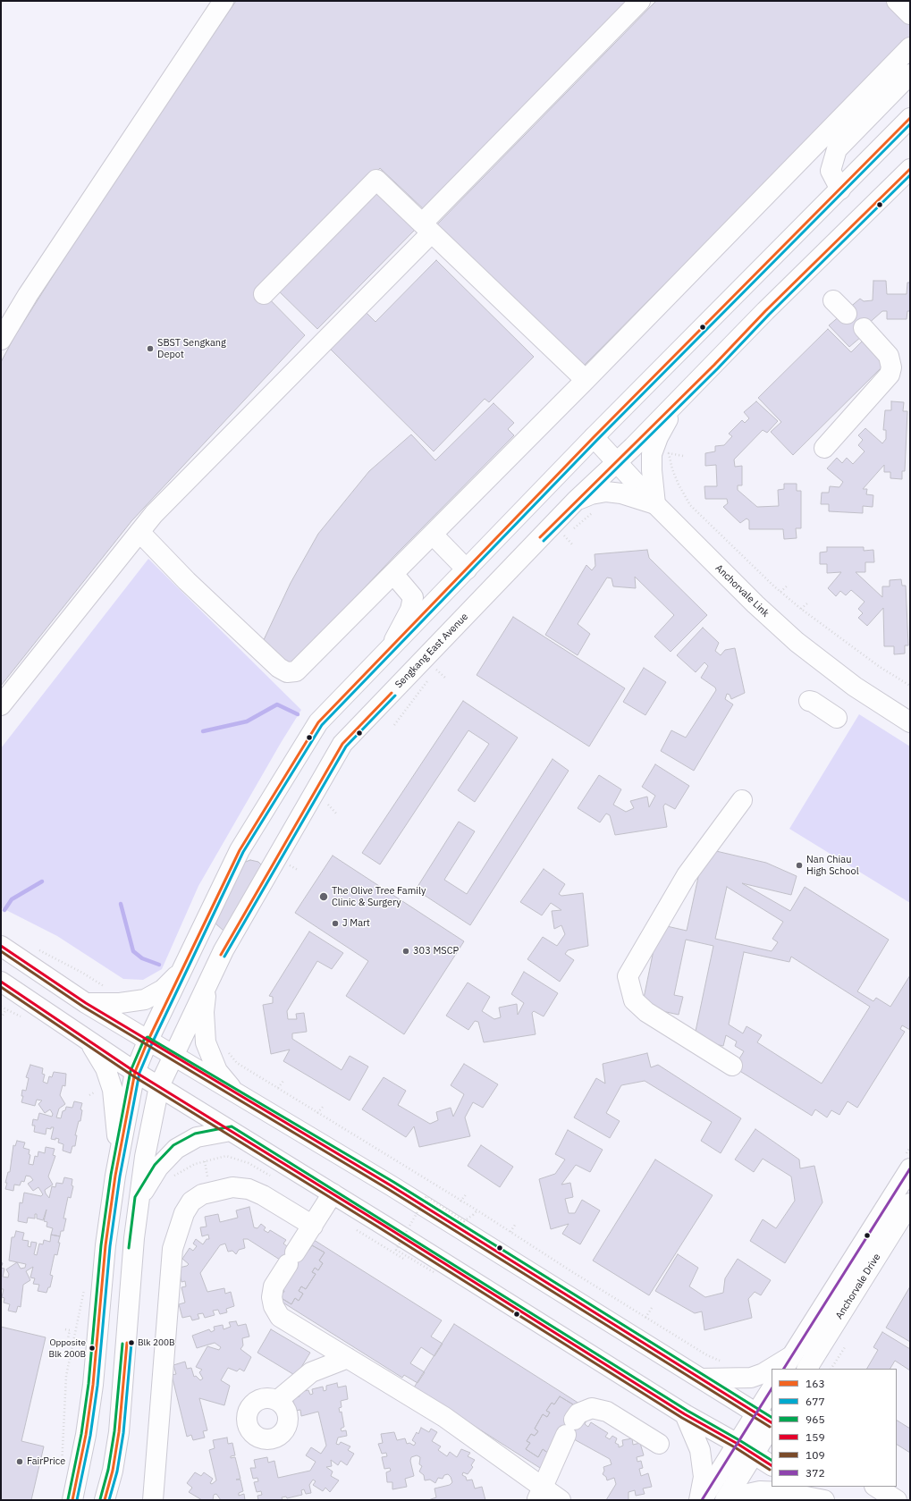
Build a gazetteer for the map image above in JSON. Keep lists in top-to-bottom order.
{
  "streets": {
    "main road": ["Anchorvale Link", "Sengkang East Avenue", "Anchorvale Drive"]
  },
  "crossings": [
    ["Anchorvale Link", "Sengkang East Avenue"]
  ],
  "places": [
    "SBST Sengkang Depot",
    "Nan Chiau High School",
    "The Olive Tree Family Clinic & Surgery",
    "J Mart",
    "303 MSCP",
    "Blk 200B",
    "Opposite Blk 200B",
    "FairPrice"
  ],
  "lines": [
    "transit line 163",
    "transit line 677",
    "transit line 159",
    "transit line 109",
    "transit line 965",
    "transit line 372"
  ],
  "legend": [
    "163",
    "677",
    "965",
    "159",
    "109",
    "372"
  ]
}
